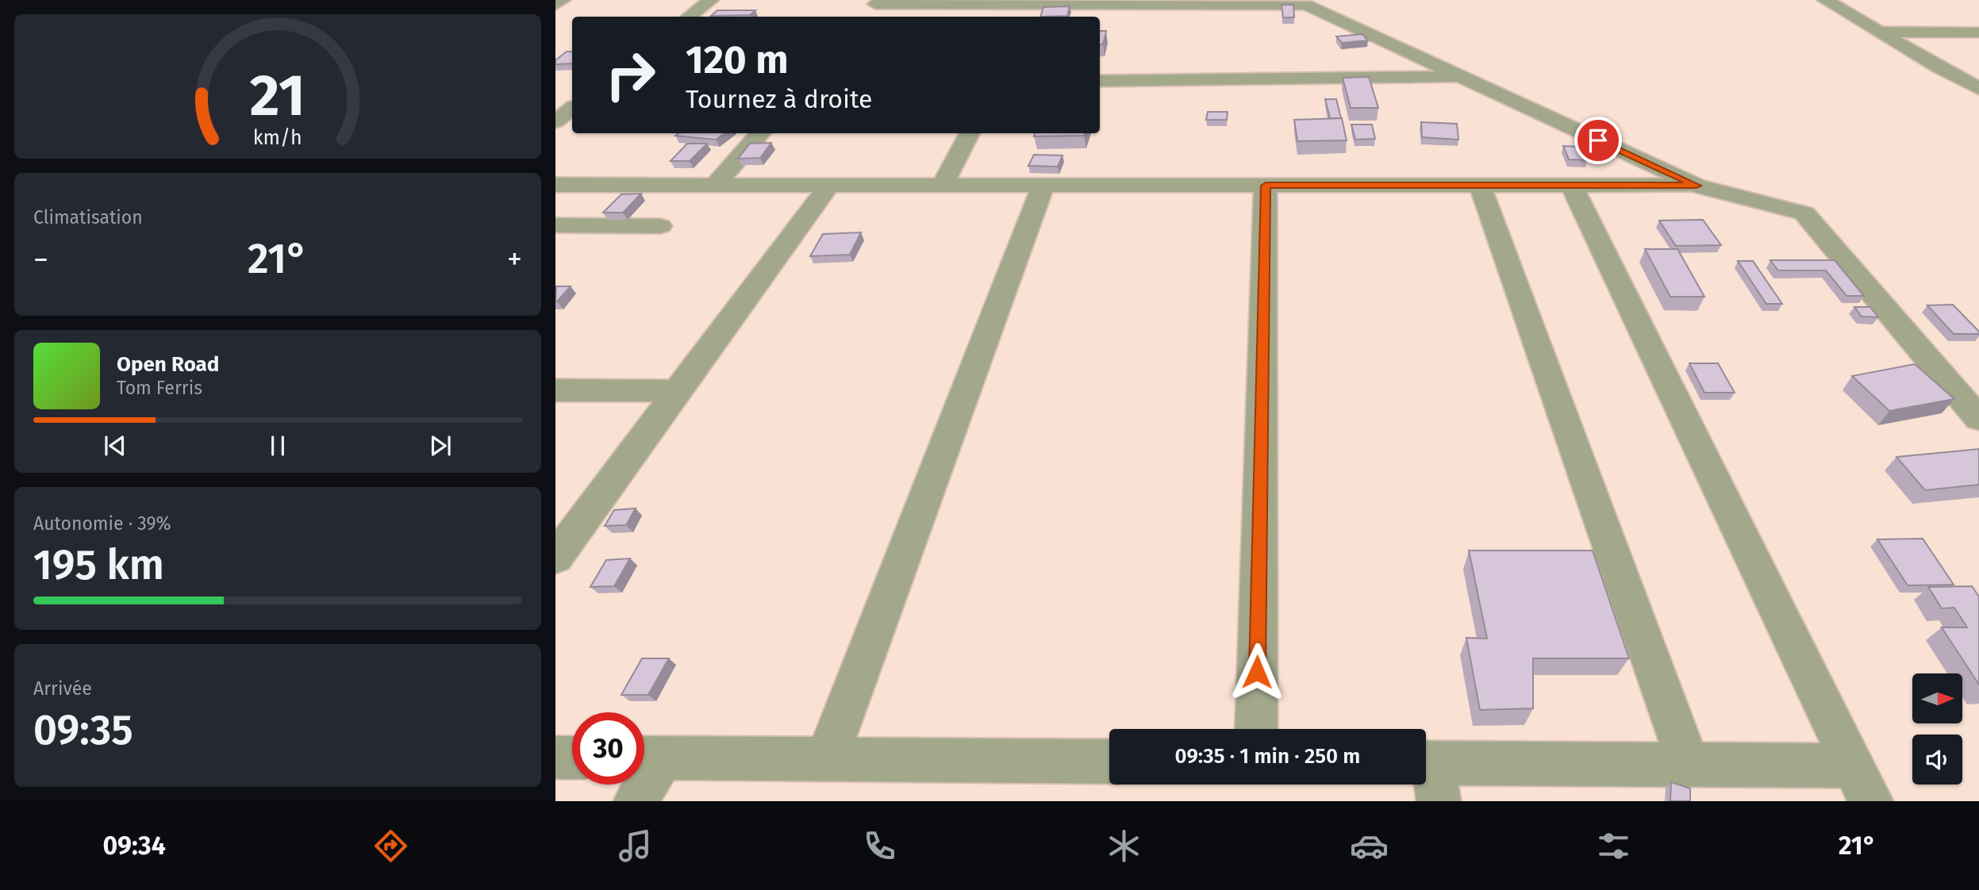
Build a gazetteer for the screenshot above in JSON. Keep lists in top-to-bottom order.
{
  "north": "right",
  "page": {
    "turn": ["120 m", "Tournez à droite"],
    "tile": [
      "Climatisation",
      ["Autonomie · 39%", "195 km"],
      ["Arrivée", "09:35"]
    ],
    "heat": ["−", "21°", "+"],
    "song": ["Open Road", "Tom Ferris"],
    "limit": "30",
    "trip": "09:35 · 1 min · 250 m",
    "tabs": ["09:34", "21°"],
    "gauge": ["21", "km/h"]
  }
}
